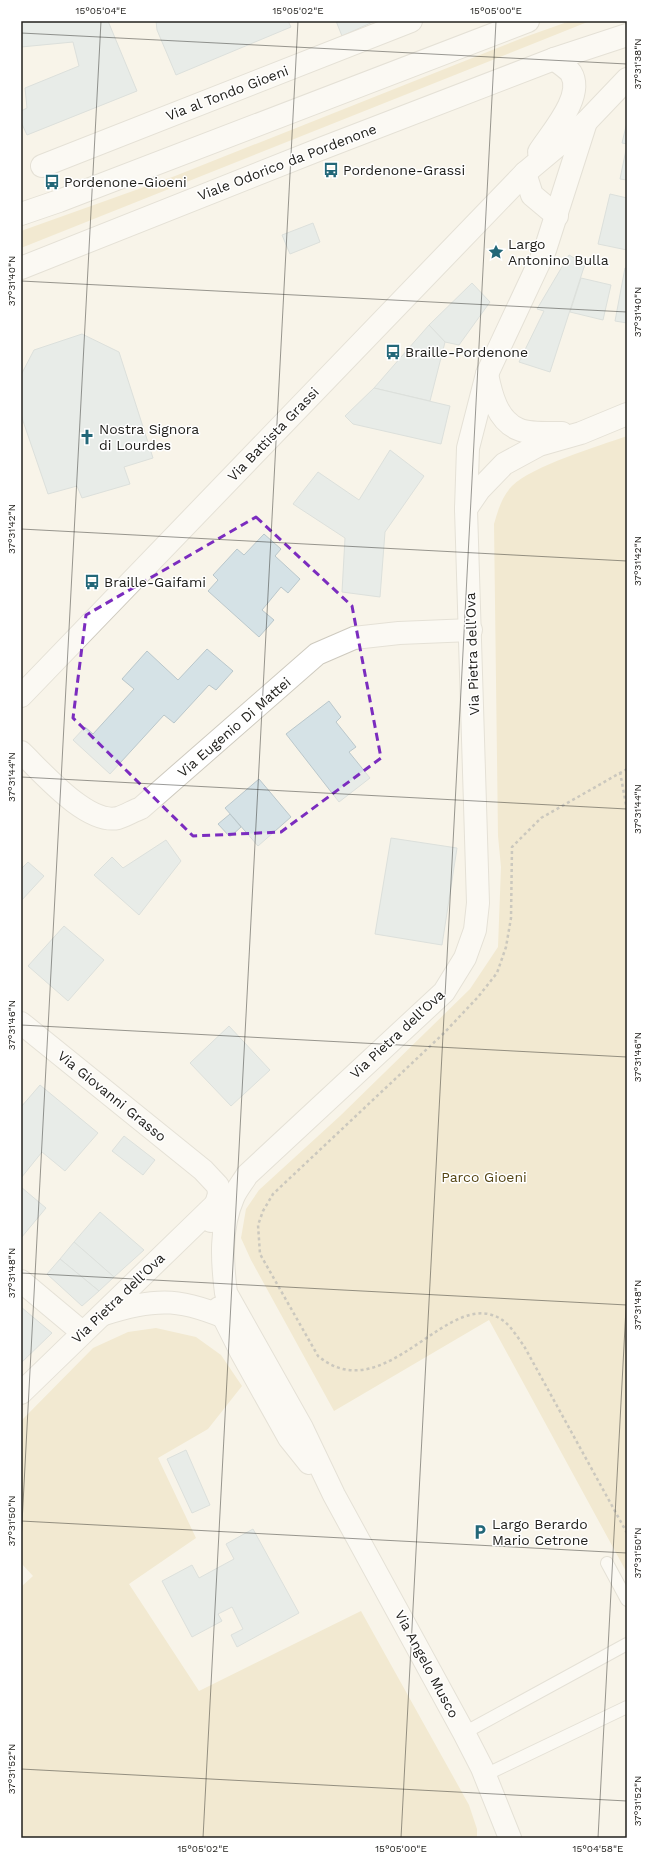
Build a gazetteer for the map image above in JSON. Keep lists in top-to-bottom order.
{
  "streets": {
    "main road": [
      "Via al Tondo Gioeni",
      "Viale Odorico da Pordenone",
      "Via Battista Grassi",
      "Via Pietra dell'Ova",
      "Via Eugenio Di Mattei",
      "Via Giovanni Grasso",
      "Via Angelo Musco"
    ]
  },
  "crossings": [
    ["Via Pietra dell'Ova", "Via Eugenio Di Mattei"]
  ],
  "parks": ["Parco Gioeni"],
  "places": {
    "bus stop": [
      "Pordenone-Grassi",
      "Pordenone-Gioeni",
      "Braille-Pordenone",
      "Braille-Gaifami"
    ],
    "place": ["Largo Antonino Bulla"],
    "church": ["Nostra Signora di Lourdes"],
    "parking": ["Largo Berardo Mario Cetrone"]
  },
  "coordinates": [
    "15°05'04\"E",
    "15°05'02\"E",
    "15°05'00\"E",
    "37°31'38\"N",
    "37°31'40\"N",
    "37°31'42\"N",
    "37°31'44\"N",
    "37°31'46\"N",
    "37°31'48\"N",
    "37°31'50\"N",
    "37°31'52\"N",
    "15°04'58\"E"
  ]
}
